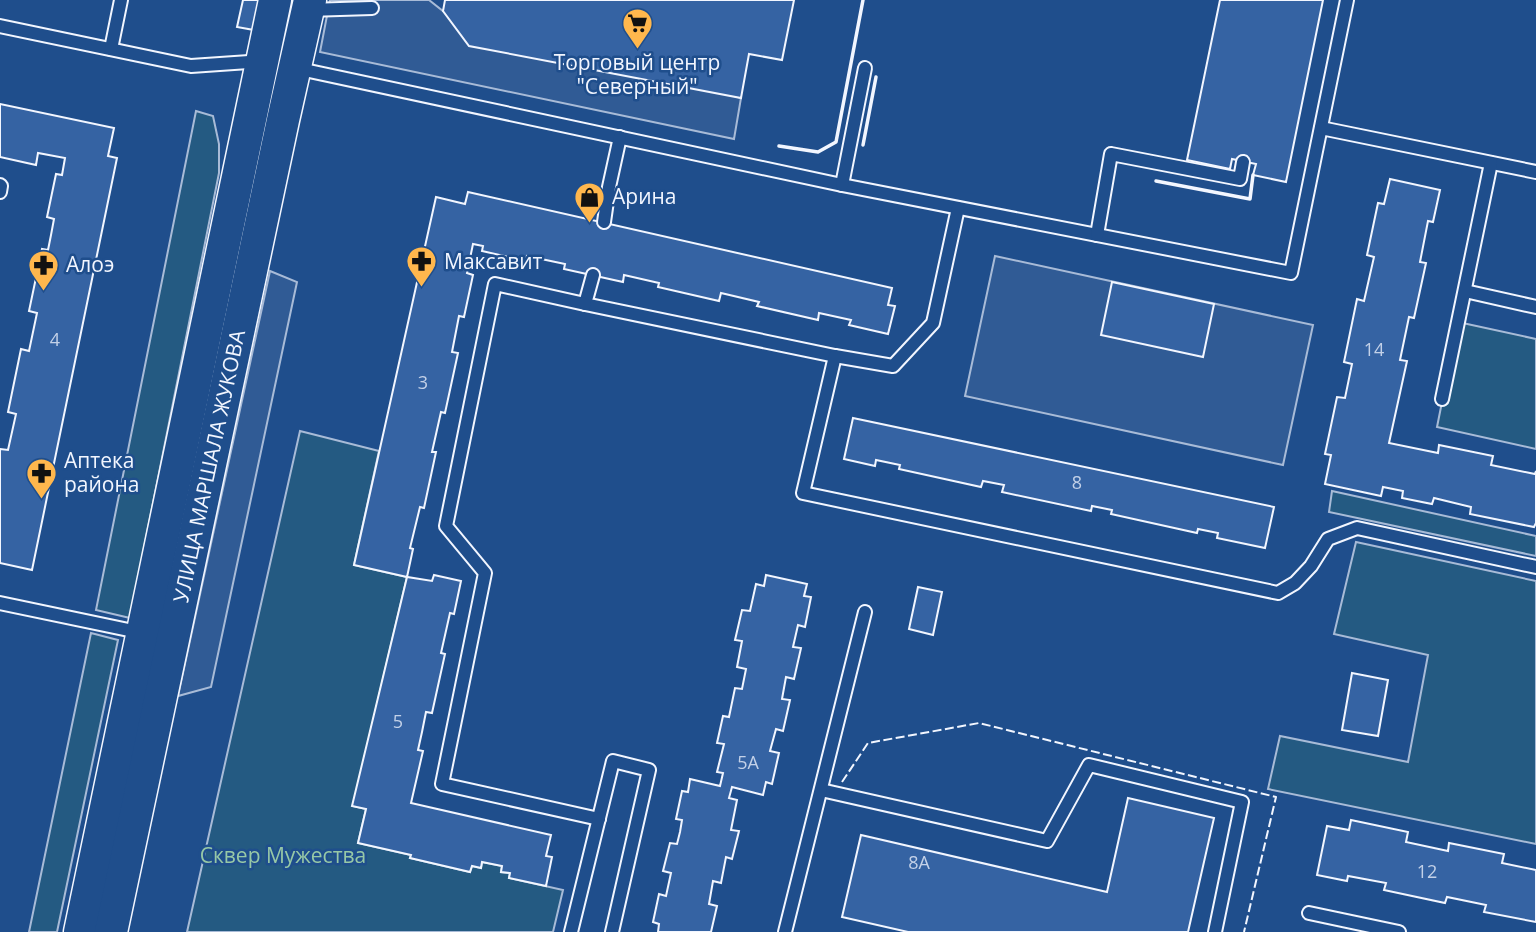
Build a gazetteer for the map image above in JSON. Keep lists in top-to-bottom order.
{
  "streets": {
    "street": ["УЛИЦА МАРШАЛА ЖУКОВА"]
  },
  "parks": ["Сквер Мужества"],
  "places": {
    "supermarket": ["Торговый центр \"Северный\""],
    "shop": ["Арина"],
    "pharmacy": ["Максавит", "Алоэ", "Аптека района"]
  },
  "house_numbers": [
    "4",
    "14",
    "3",
    "8",
    "5",
    "5А",
    "8А",
    "12"
  ]
}
